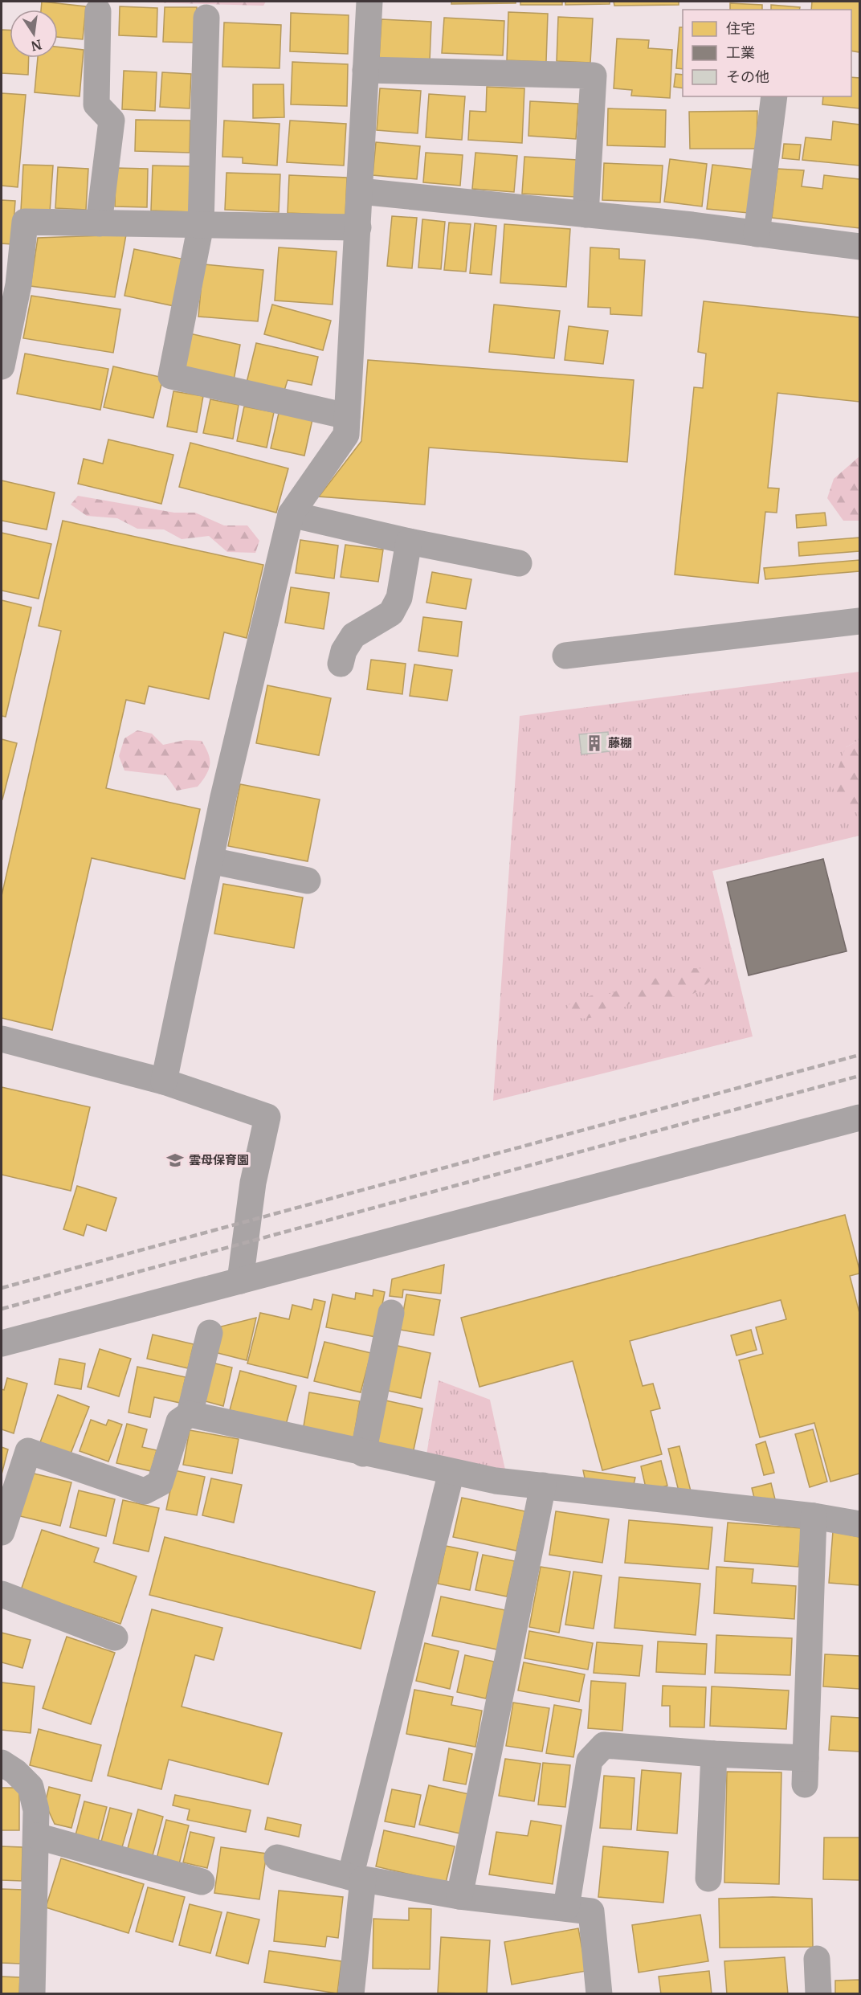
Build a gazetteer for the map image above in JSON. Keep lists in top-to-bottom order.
{
  "places": {
    "building": ["藤棚"],
    "school or university": ["雲母保育園"]
  },
  "legend": ["住宅", "工業", "その他"],
  "north": "bottom"
}
